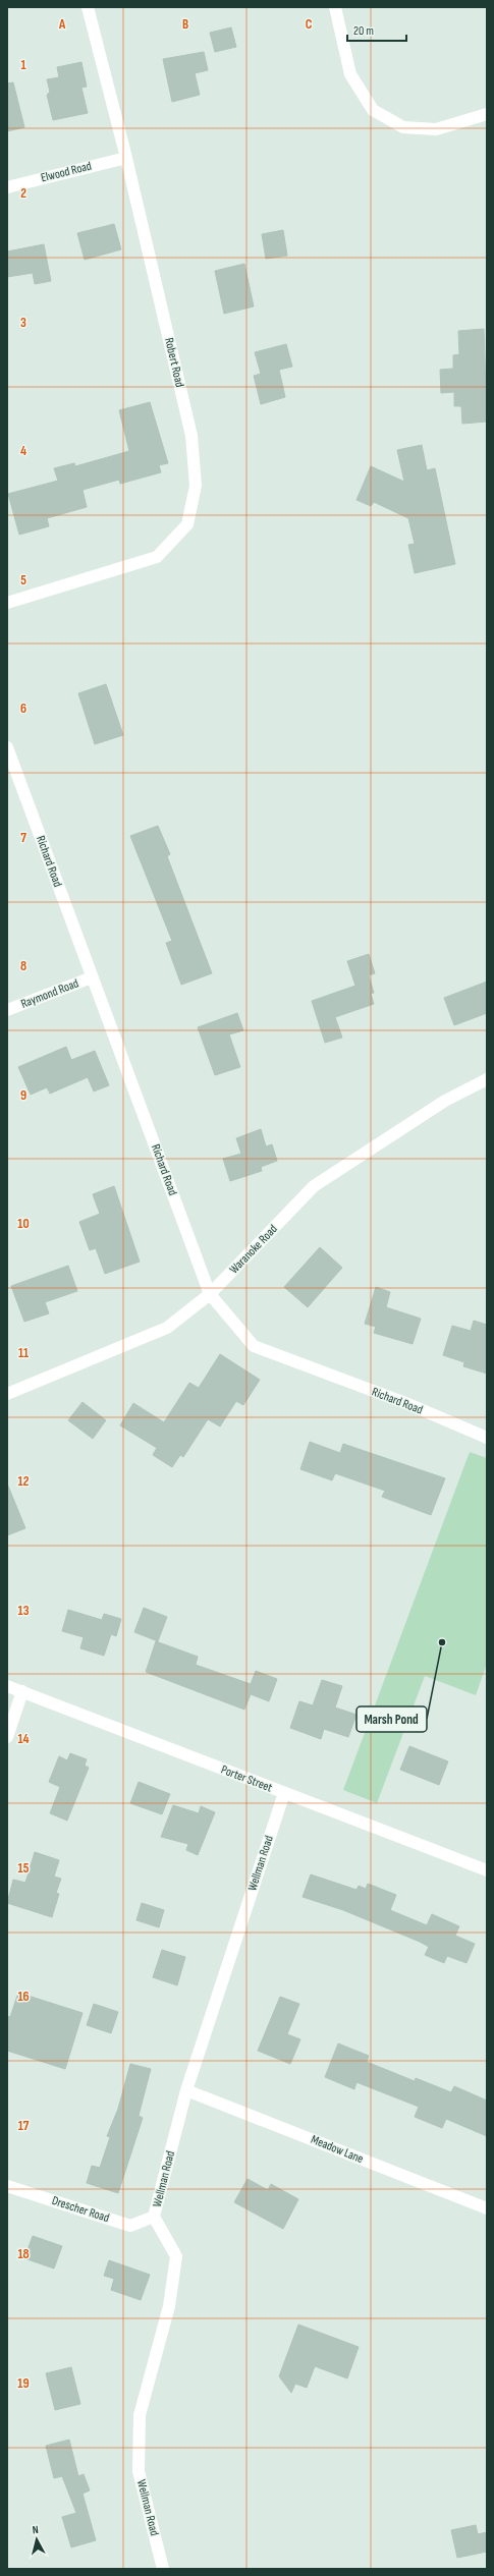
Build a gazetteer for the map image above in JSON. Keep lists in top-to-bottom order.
{
  "streets": {
    "street": [
      "Elwood Road",
      "Robert Road",
      "Richard Road",
      "Raymond Road",
      "Waranoke Road",
      "Porter Street",
      "Wellman Road",
      "Meadow Lane",
      "Drescher Road"
    ]
  },
  "crossings": [
    ["Elwood Road", "Robert Road"],
    ["Richard Road", "Raymond Road"],
    ["Richard Road", "Waranoke Road"],
    ["Porter Street", "Wellman Road"],
    ["Wellman Road", "Meadow Lane"],
    ["Wellman Road", "Drescher Road"]
  ],
  "places": ["Marsh Pond"],
  "scale_bar": "20 m",
  "north": "top",
  "grid": {
    "columns": ["A", "B", "C"],
    "rows": [
      "1",
      "2",
      "3",
      "4",
      "5",
      "6",
      "7",
      "8",
      "9",
      "10",
      "11",
      "12",
      "13",
      "14",
      "15",
      "16",
      "17",
      "18",
      "19"
    ]
  }
}
